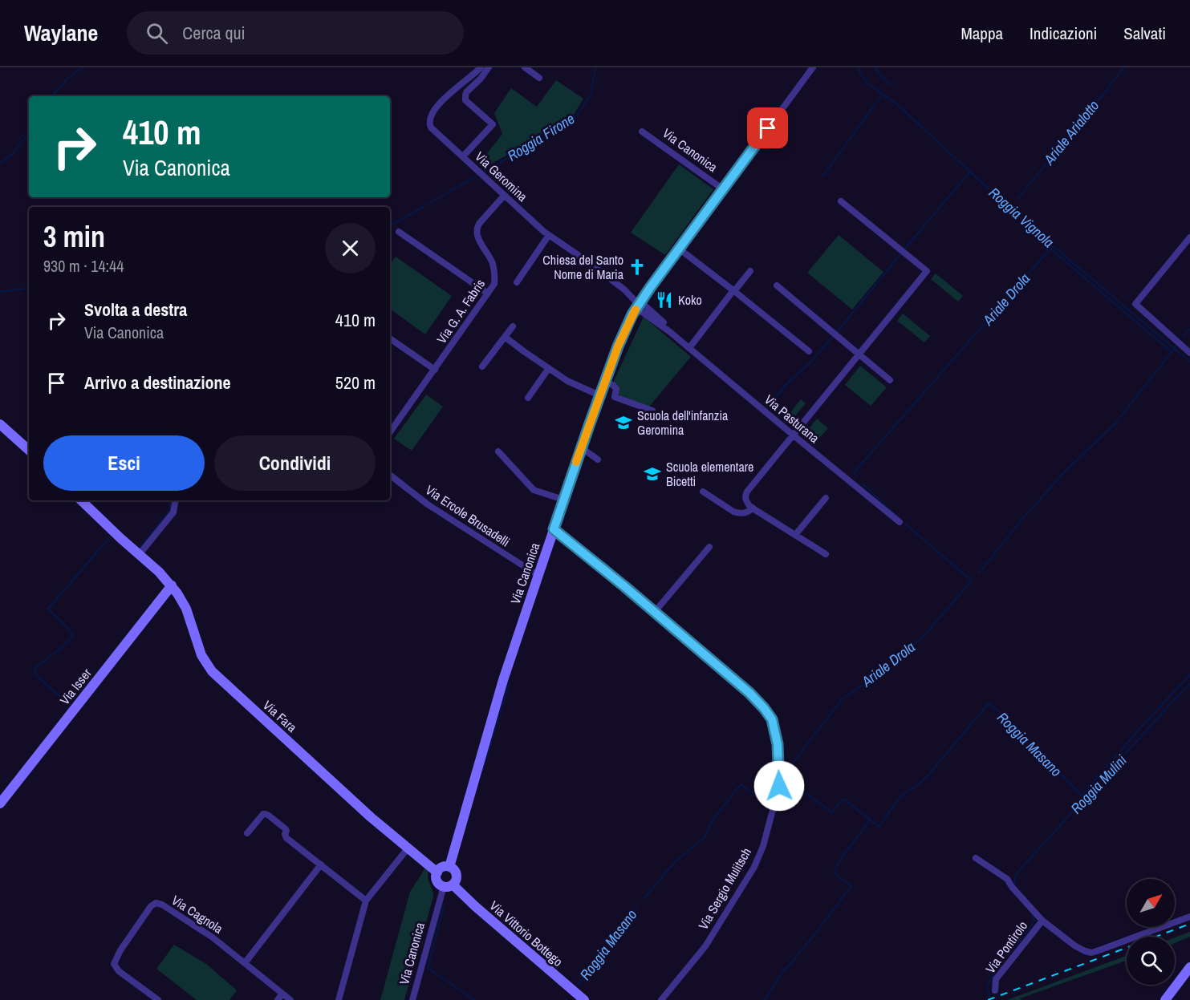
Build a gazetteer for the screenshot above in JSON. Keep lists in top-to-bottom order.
{
  "streets": {
    "street": [
      "Via Canonica",
      "Via Geromina",
      "Via G. A. Fabris",
      "Via Pasturana",
      "Via Ercole Brusadelli",
      "Via Isser",
      "Via Fara",
      "Via Sergio Mulitsch",
      "Via Cagnola",
      "Via Vittorio Bottego",
      "Via Pontirolo"
    ]
  },
  "crossings": [
    ["Via Canonica", "Via Geromina"],
    ["Via Canonica", "Via Pasturana"],
    ["Via Canonica", "Via Ercole Brusadelli"],
    ["Via Canonica", "Via Fara"],
    ["Via Canonica", "Via Sergio Mulitsch"],
    ["Via Canonica", "Via Vittorio Bottego"],
    ["Via Geromina", "Via G. A. Fabris"],
    ["Via Geromina", "Via Pasturana"],
    ["Via Isser", "Via Fara"],
    ["Via Fara", "Via Vittorio Bottego"]
  ],
  "water": [
    "Ariale Arialotto",
    "Roggia Firone",
    "Roggia Vignola",
    "Ariale Drola",
    "Roggia Masano",
    "Roggia Mulini"
  ],
  "places": {
    "church": ["Chiesa del Santo Nome di Maria"],
    "restaurant": ["Koko"],
    "school or university": ["Scuola dell'infanzia Geromina", "Scuola elementare Bicetti"]
  },
  "north": "top right",
  "page": {
    "header": "Waylane",
    "search": "Cerca qui",
    "nav": ["Mappa", "Indicazioni", "Salvati"],
    "turn": ["410 m", "Via Canonica"],
    "heading": ["3 min", "930 m · 14:44"],
    "list": [
      {
        "name": "Svolta a destra",
        "note": "Via Canonica",
        "value": "410 m"
      },
      {
        "name": "Arrivo a destinazione",
        "value": "520 m"
      }
    ],
    "buttons": ["Esci", "Condividi"]
  }
}
